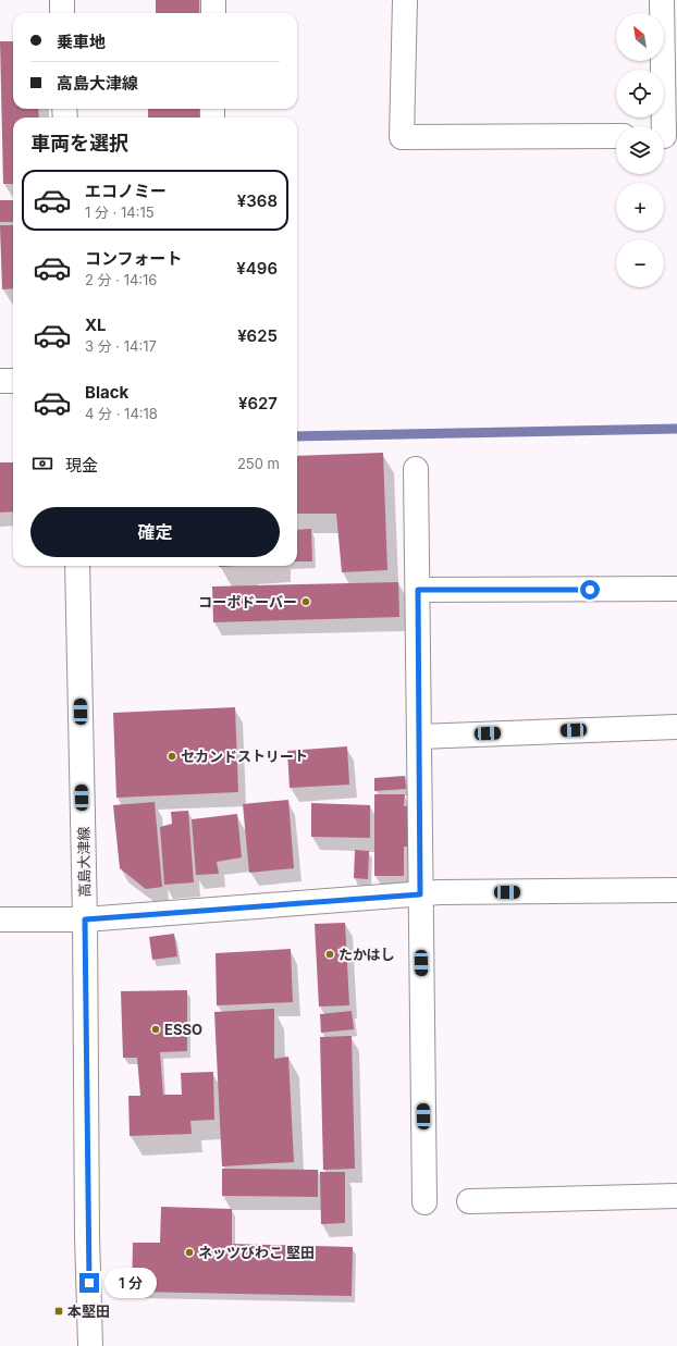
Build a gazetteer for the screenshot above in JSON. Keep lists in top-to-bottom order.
{
  "streets": {
    "street": ["高島大津線"]
  },
  "places": {
    "other": [
      "コーポドーバー",
      "セカンドストリート",
      "たかはし",
      "ESSO",
      "ネッツびわこ 堅田"
    ],
    "transit": ["本堅田"]
  },
  "north": "top left",
  "page": {
    "map_buttons": ["+", "−"],
    "banner": ["乗車地", "高島大津線"],
    "heading": "車両を選択",
    "list": [
      {
        "name": "エコノミー",
        "note": "1 分 · 14:15",
        "value": "¥368"
      },
      {
        "name": "コンフォート",
        "note": "2 分 · 14:16",
        "value": "¥496"
      },
      {
        "name": "XL",
        "note": "3 分 · 14:17",
        "value": "¥625"
      },
      {
        "name": "Black",
        "note": "4 分 · 14:18",
        "value": "¥627"
      }
    ],
    "pay": ["現金", "250 m"],
    "buttons": "確定",
    "bubble": "1 分"
  }
}
